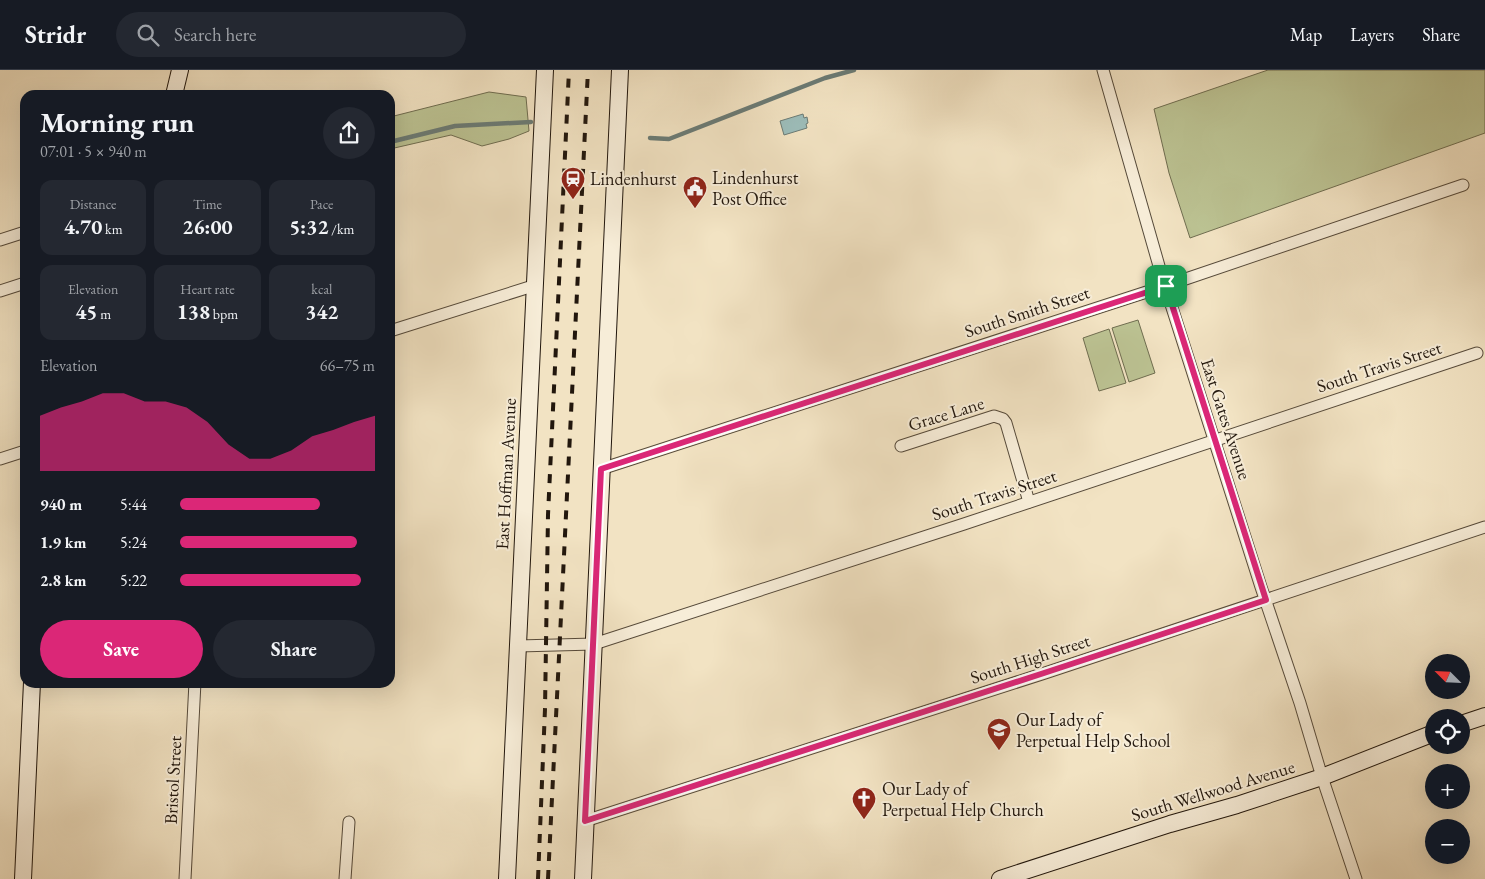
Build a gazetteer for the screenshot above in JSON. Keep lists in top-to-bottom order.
{
  "streets": {
    "main road": ["East Hoffman Avenue", "South Wellwood Avenue"],
    "street": [
      "South Smith Street",
      "South Travis Street",
      "Grace Lane",
      "East Gates Avenue",
      "South High Street",
      "Bristol Street"
    ]
  },
  "crossings": [
    ["South Smith Street", "East Gates Avenue"],
    ["South Travis Street", "Grace Lane"],
    ["South Travis Street", "East Gates Avenue"],
    ["South Travis Street", "East Hoffman Avenue"],
    ["East Gates Avenue", "South High Street"],
    ["East Gates Avenue", "South Wellwood Avenue"]
  ],
  "places": {
    "station": ["Lindenhurst"],
    "public building": ["Lindenhurst Post Office"],
    "school or university": ["Our Lady of Perpetual Help School"],
    "church": ["Our Lady of Perpetual Help Church"]
  },
  "north": "top left",
  "page": {
    "header": "Stridr",
    "search": "Search here",
    "nav": ["Map", "Layers", "Share"],
    "heading": ["Morning run", "07:01 · 5 × 940 m"],
    "stats": [
      ["Distance", "4.70 km"],
      ["Time", "26:00"],
      ["Pace", "5:32 /km"],
      ["Elevation", "45 m"],
      ["Heart rate", "138 bpm"],
      ["kcal", "342"]
    ],
    "chart": ["Elevation", "66–75 m"],
    "list": [
      {
        "name": "940 m",
        "note": "5:44"
      },
      {
        "name": "1.9 km",
        "note": "5:24"
      },
      {
        "name": "2.8 km",
        "note": "5:22"
      }
    ],
    "buttons": ["Save", "Share"],
    "map_buttons": ["+", "−"]
  }
}
